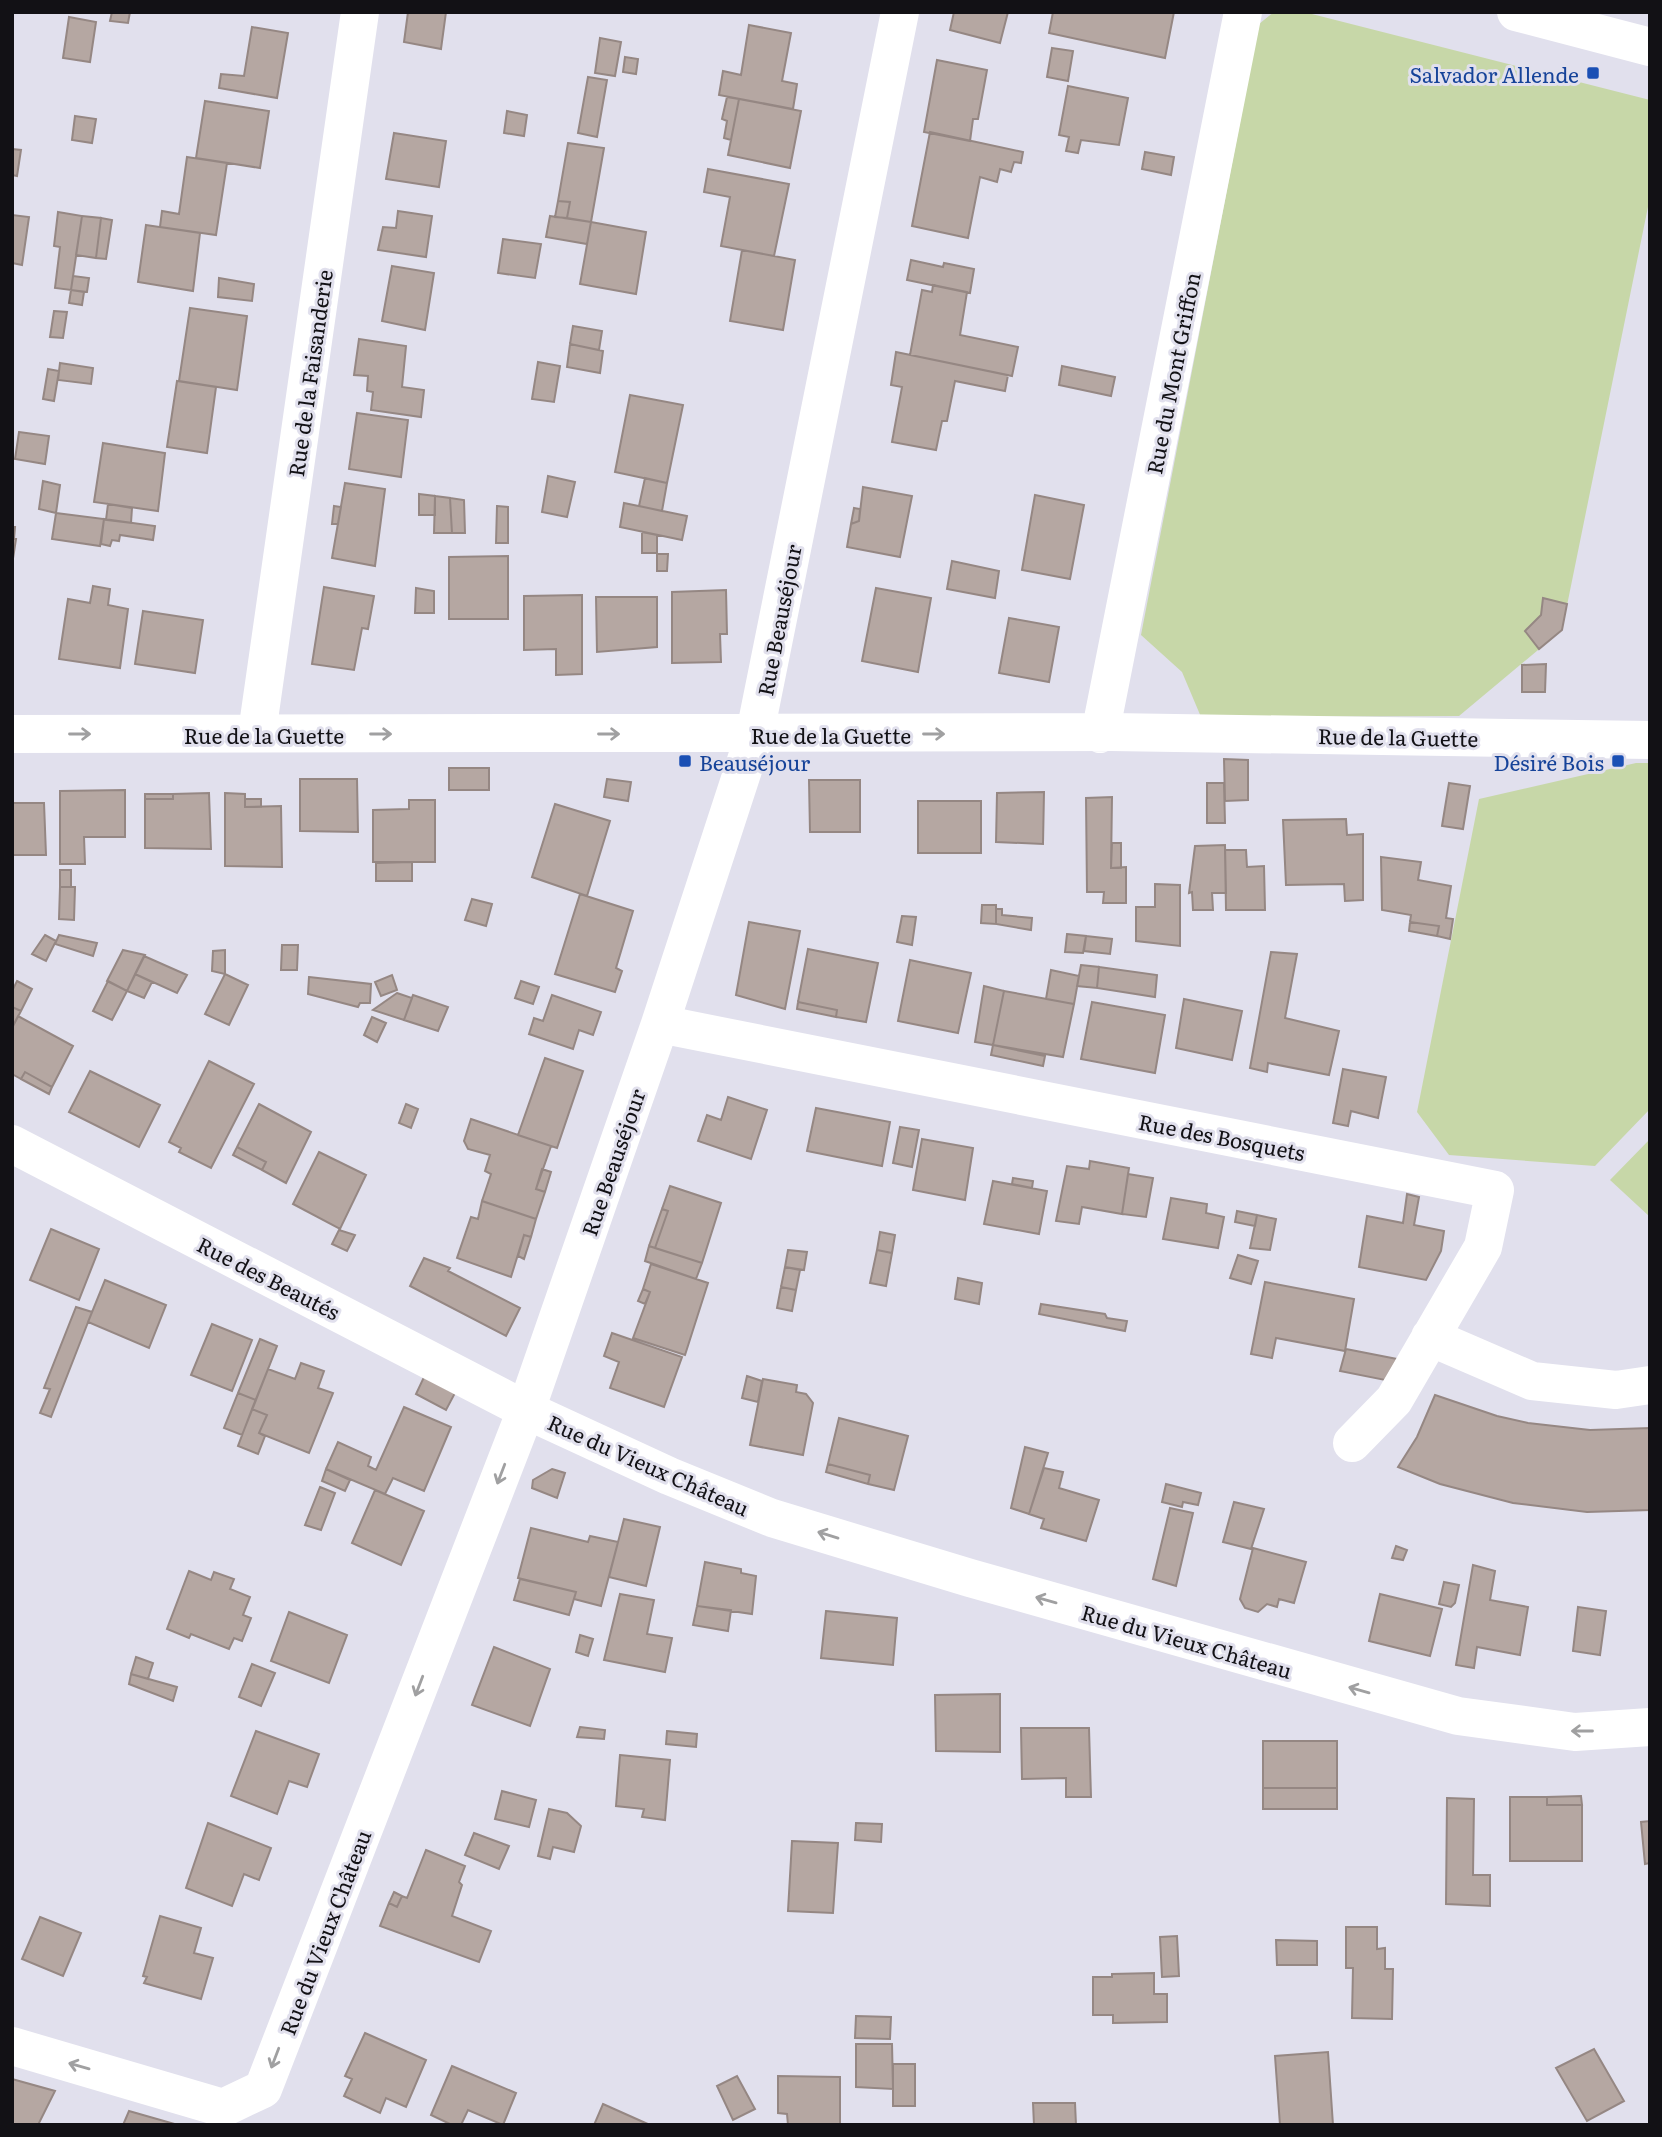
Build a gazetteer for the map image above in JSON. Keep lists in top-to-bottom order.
{
  "streets": {
    "street": [
      "Rue de la Faisanderie",
      "Rue du Mont Griffon",
      "Rue Beauséjour",
      "Rue de la Guette",
      "Rue des Bosquets",
      "Rue des Beautés",
      "Rue du Vieux Château"
    ]
  },
  "crossings": [
    ["Rue de la Faisanderie", "Rue de la Guette"],
    ["Rue du Mont Griffon", "Rue de la Guette"],
    ["Rue Beauséjour", "Rue de la Guette"],
    ["Rue Beauséjour", "Rue des Bosquets"],
    ["Rue Beauséjour", "Rue des Beautés"],
    ["Rue Beauséjour", "Rue du Vieux Château"],
    ["Rue des Beautés", "Rue du Vieux Château"]
  ],
  "one_way": ["Rue de la Guette"],
  "places": {
    "transit": ["Salvador Allende", "Beauséjour", "Désiré Bois"]
  }
}
